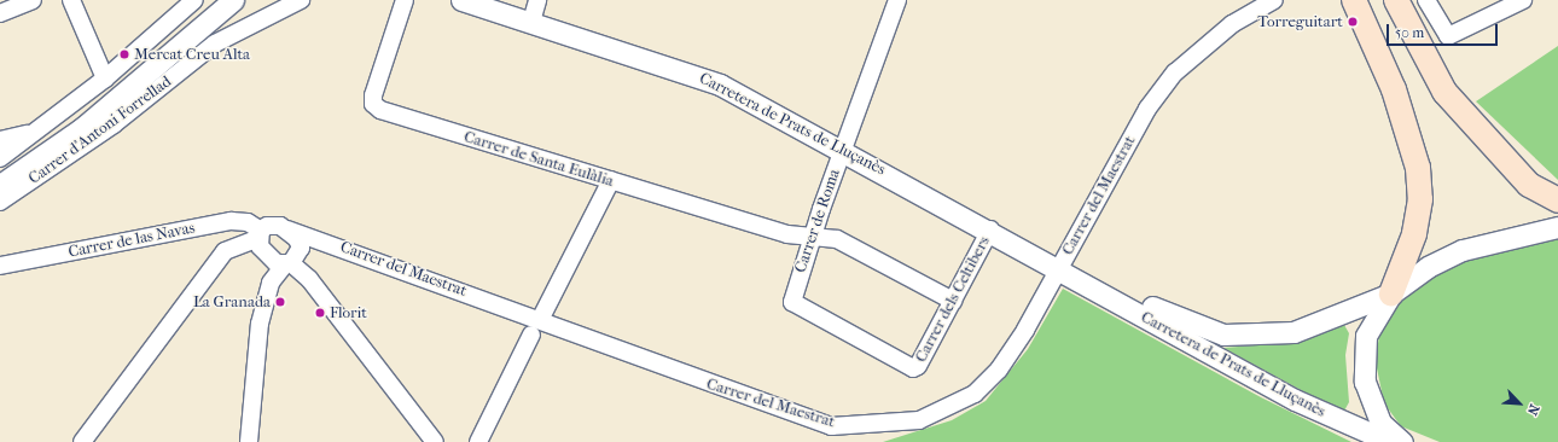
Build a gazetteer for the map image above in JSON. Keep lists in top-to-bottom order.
{
  "streets": {
    "street": [
      "Carretera de Prats de Lluçanès",
      "Carrer d'Antoni Forrellad",
      "Carrer de Santa Eulàlia",
      "Carrer del Maestrat",
      "Carrer de Roma",
      "Carrer de las Navas",
      "Carrer dels Celtibers"
    ]
  },
  "crossings": [
    ["Carretera de Prats de Lluçanès", "Carrer del Maestrat"],
    ["Carretera de Prats de Lluçanès", "Carrer de Roma"],
    ["Carretera de Prats de Lluçanès", "Carrer dels Celtibers"],
    ["Carrer de Santa Eulàlia", "Carrer de Roma"],
    ["Carrer de Santa Eulàlia", "Carrer dels Celtibers"],
    ["Carrer del Maestrat", "Carrer de las Navas"],
    ["Carrer de Roma", "Carrer dels Celtibers"]
  ],
  "places": [
    "Torreguitart",
    "Mercat Creu Alta",
    "La Granada",
    "Florit"
  ],
  "scale_bar": "50 m",
  "north": "bottom right"
}
